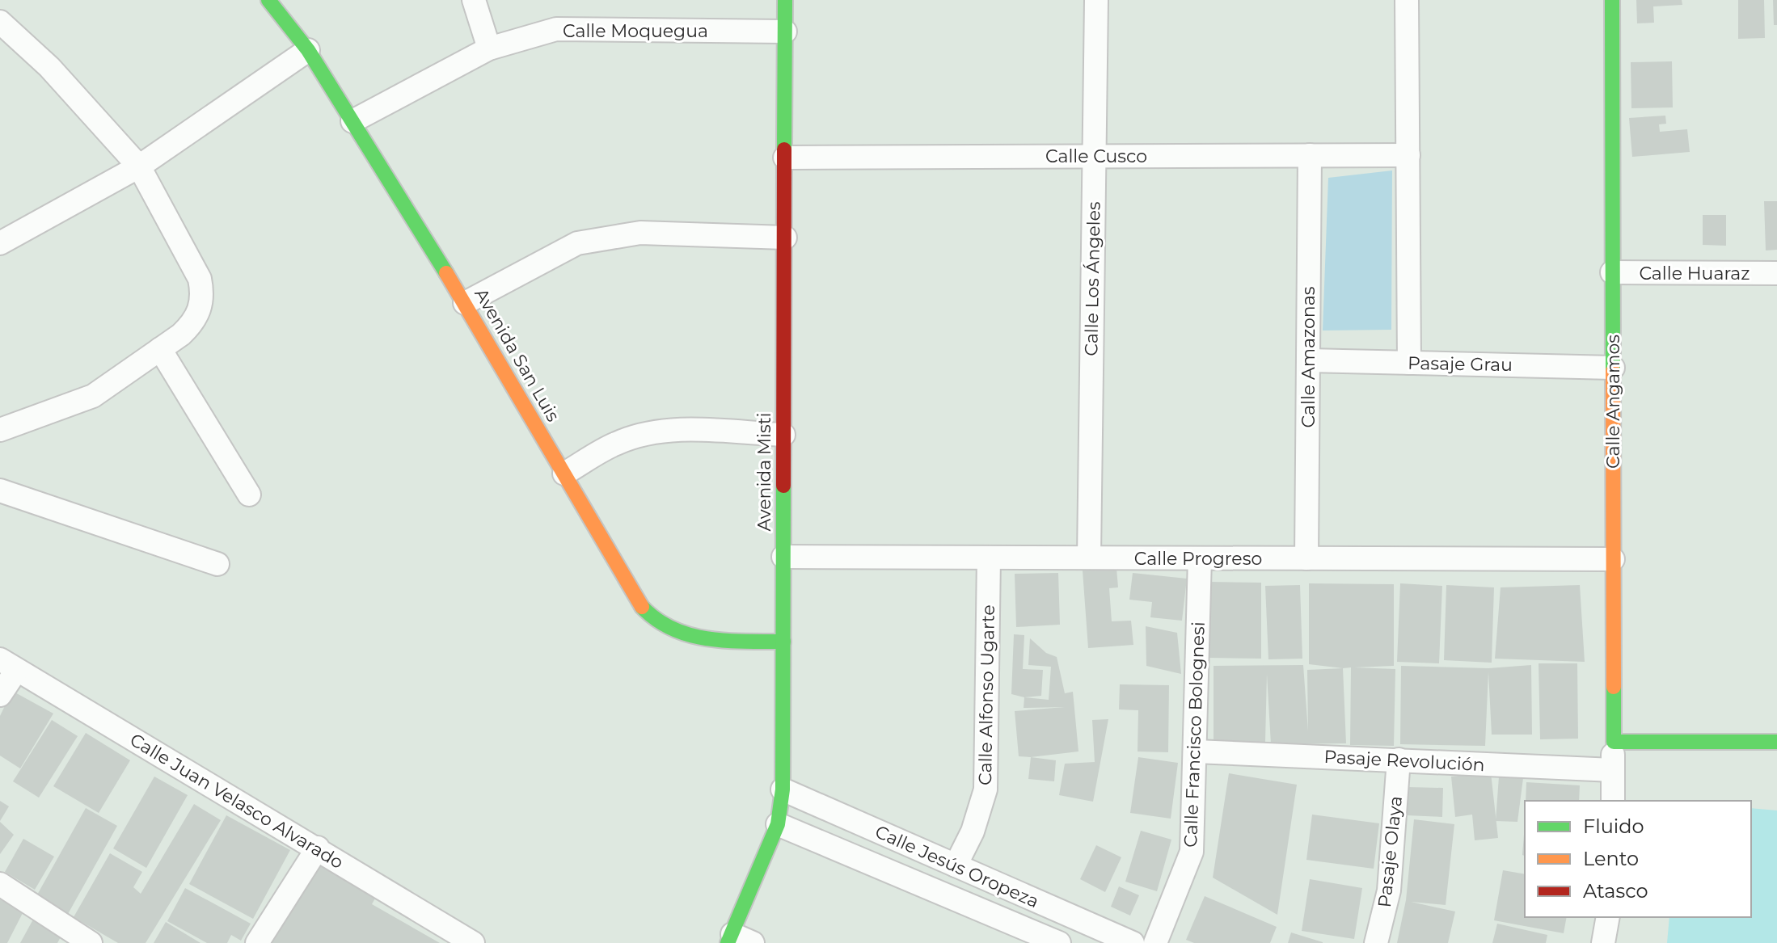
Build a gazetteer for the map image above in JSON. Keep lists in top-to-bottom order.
{
  "streets": {
    "street": [
      "Calle Moquegua",
      "Calle Cusco",
      "Calle Huaraz",
      "Calle Los Ángeles",
      "Avenida San Luis",
      "Calle Amazonas",
      "Pasaje Grau",
      "Calle Angamos",
      "Avenida Misti",
      "Calle Progreso",
      "Calle Alfonso Ugarte",
      "Calle Francisco Bolognesi",
      "Pasaje Revolución",
      "Calle Juan Velasco Alvarado",
      "Pasaje Olaya",
      "Calle Jesús Oropeza"
    ]
  },
  "crossings": [
    ["Calle Moquegua", "Avenida San Luis"],
    ["Calle Moquegua", "Avenida Misti"],
    ["Calle Cusco", "Calle Los Ángeles"],
    ["Calle Cusco", "Calle Amazonas"],
    ["Calle Cusco", "Avenida Misti"],
    ["Calle Huaraz", "Calle Angamos"],
    ["Calle Los Ángeles", "Calle Progreso"],
    ["Avenida San Luis", "Avenida Misti"],
    ["Calle Amazonas", "Pasaje Grau"],
    ["Calle Amazonas", "Calle Progreso"],
    ["Pasaje Grau", "Calle Angamos"],
    ["Calle Angamos", "Calle Progreso"],
    ["Calle Angamos", "Pasaje Revolución"],
    ["Avenida Misti", "Calle Progreso"],
    ["Avenida Misti", "Calle Jesús Oropeza"],
    ["Calle Progreso", "Calle Alfonso Ugarte"],
    ["Calle Progreso", "Calle Francisco Bolognesi"],
    ["Calle Alfonso Ugarte", "Calle Jesús Oropeza"],
    ["Calle Francisco Bolognesi", "Pasaje Revolución"],
    ["Pasaje Revolución", "Pasaje Olaya"]
  ],
  "legend": ["Fluido", "Lento", "Atasco"]
}
